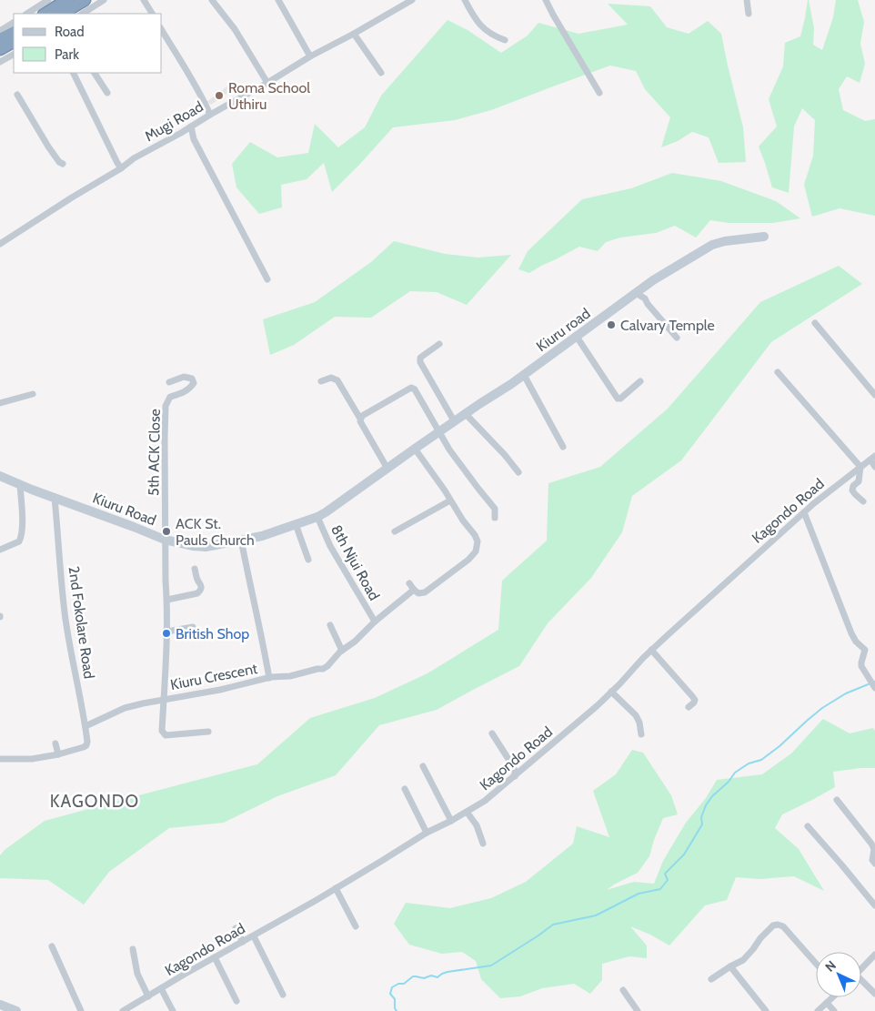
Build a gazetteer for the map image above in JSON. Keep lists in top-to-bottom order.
{
  "streets": {
    "street": [
      "Mugi Road",
      "Kiuru road",
      "5th ACK Close",
      "Kiuru Road",
      "Kagondo Road",
      "8th Njui Road",
      "2nd Fokolare Road",
      "Kiuru Crescent"
    ]
  },
  "crossings": [
    ["Kiuru road", "Kiuru Road"],
    ["5th ACK Close", "Kiuru Road"],
    ["Kiuru Road", "8th Njui Road"],
    ["Kiuru Road", "2nd Fokolare Road"],
    ["8th Njui Road", "Kiuru Crescent"],
    ["2nd Fokolare Road", "Kiuru Crescent"]
  ],
  "districts": ["KAGONDO"],
  "places": [
    "Roma School Uthiru",
    "Calvary Temple",
    "ACK St. Pauls Church",
    "British Shop"
  ],
  "legend": ["Road", "Park"],
  "north": "top left"
}
